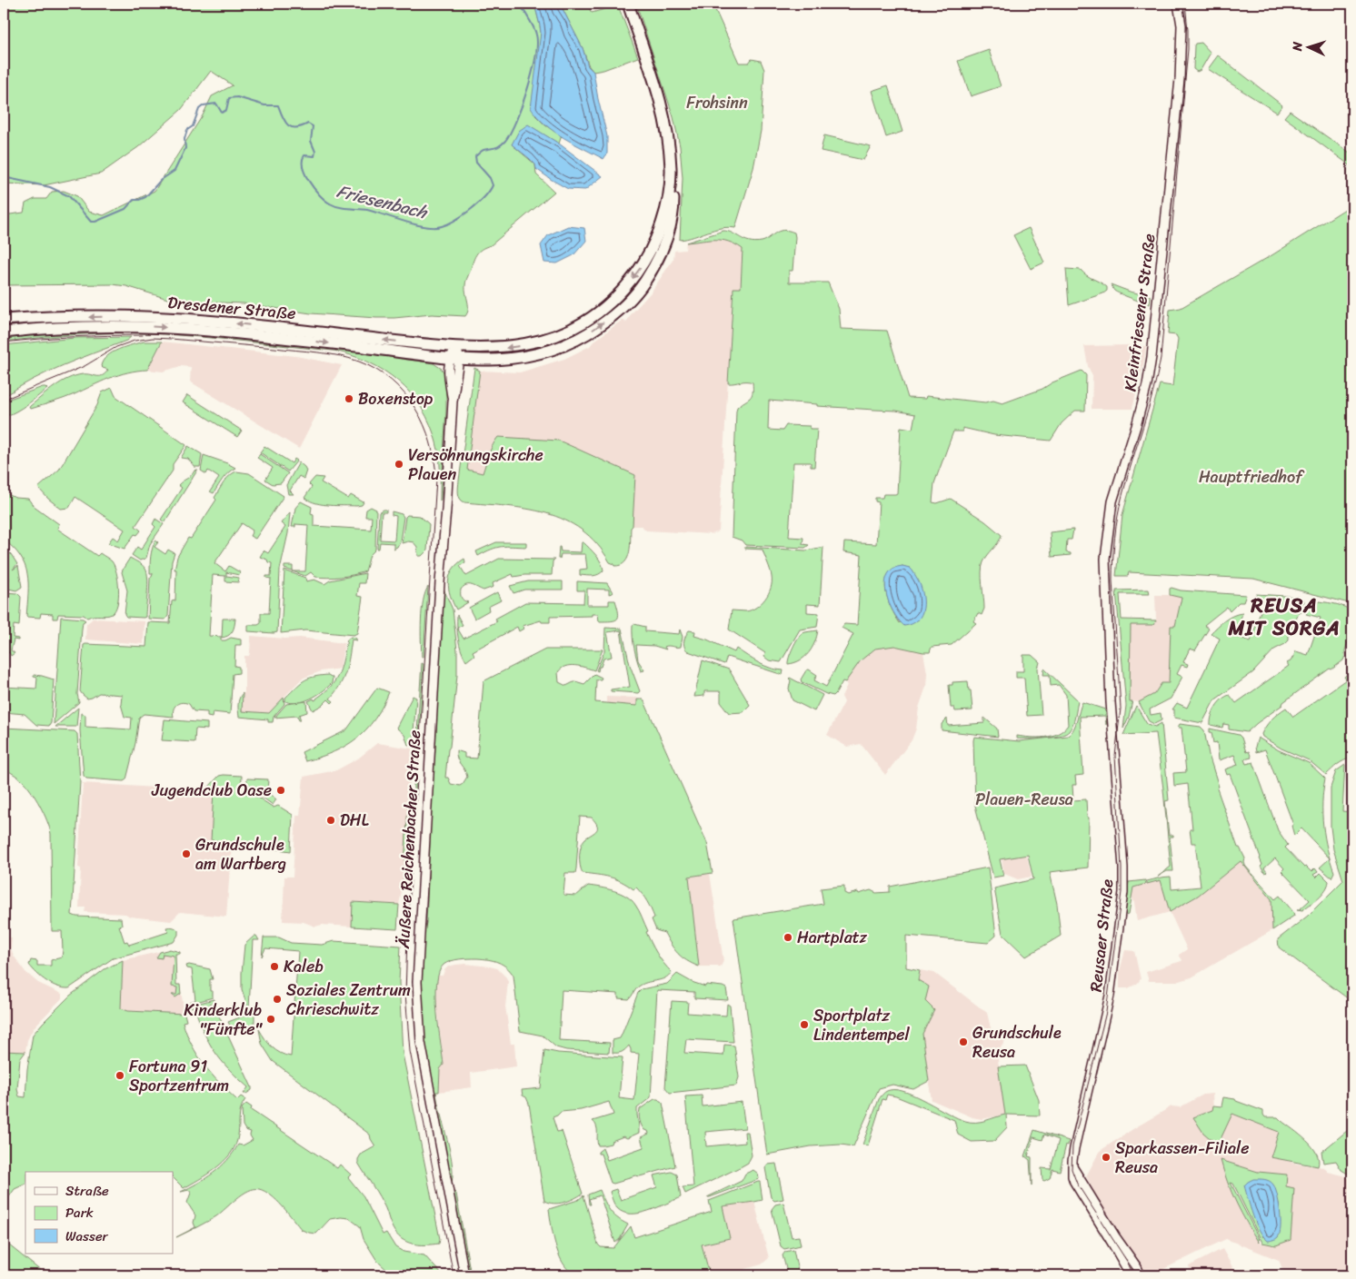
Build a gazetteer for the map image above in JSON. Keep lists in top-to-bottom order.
{
  "streets": {
    "main road": ["Dresdener Straße"],
    "street": ["Kleinfriesener Straße", "Äußere Reichenbacher Straße", "Reusaer Straße"]
  },
  "crossings": [
    ["Kleinfriesener Straße", "Reusaer Straße"]
  ],
  "districts": ["REUSA MIT SORGA"],
  "water": ["Friesenbach"],
  "parks": ["Frohsinn", "Hauptfriedhof", "Plauen-Reusa"],
  "places": [
    "Boxenstop",
    "Versöhnungskirche Plauen",
    "Jugendclub Oase",
    "DHL",
    "Grundschule am Wartberg",
    "Hartplatz",
    "Kaleb",
    "Soziales Zentrum Chrieschwitz",
    "Kinderklub \"Fünfte\"",
    "Sportplatz Lindentempel",
    "Grundschule Reusa",
    "Fortuna 91 Sportzentrum",
    "Sparkassen-Filiale Reusa"
  ],
  "legend": ["Straße", "Park", "Wasser"],
  "north": "left"
}
